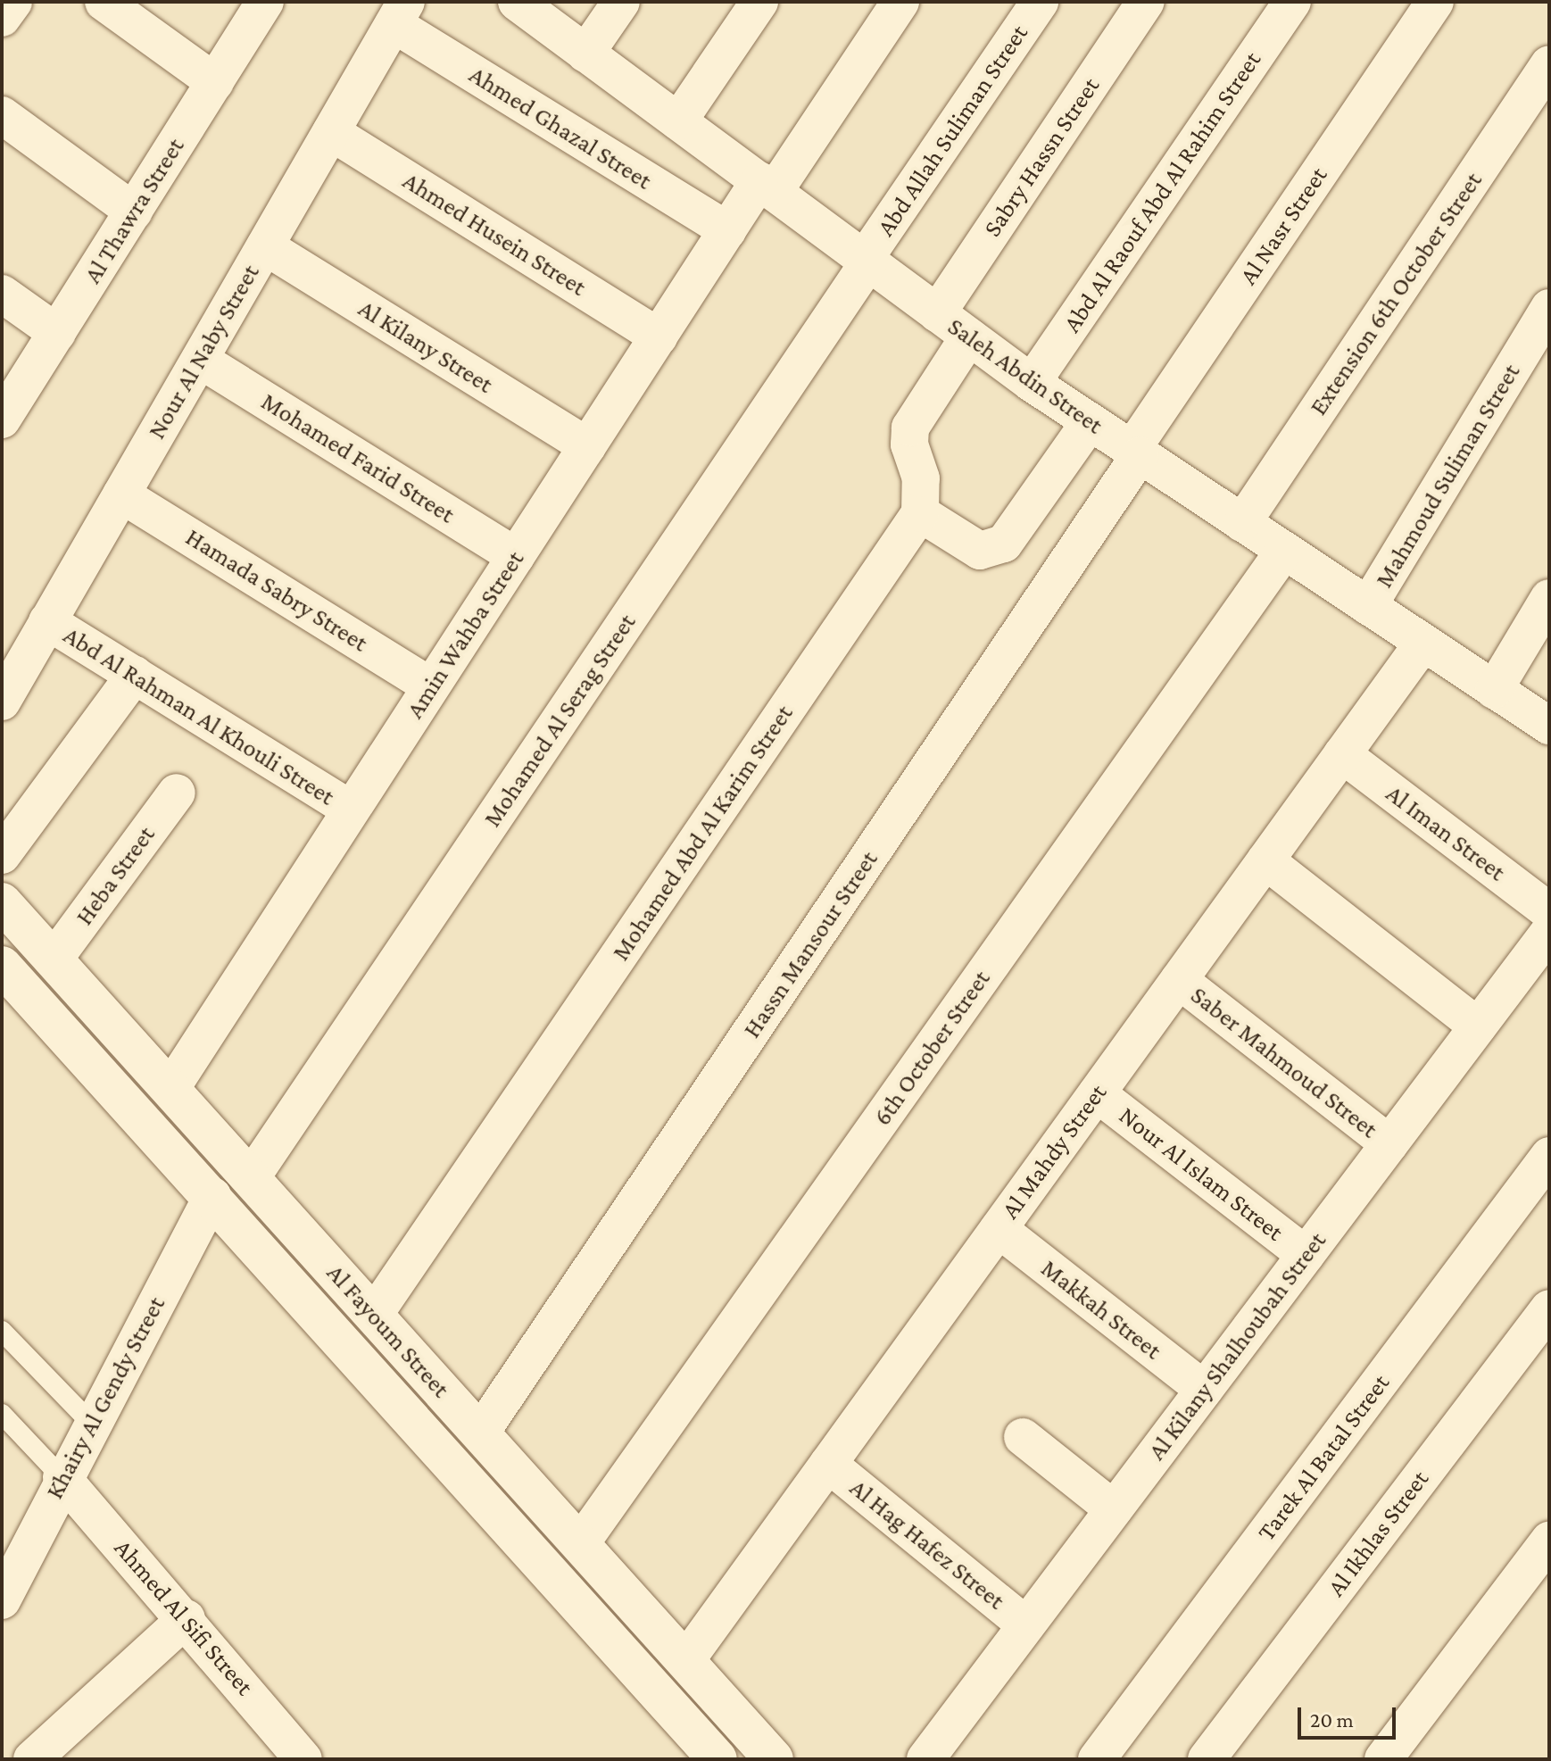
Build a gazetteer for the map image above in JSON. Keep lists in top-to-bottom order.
{
  "streets": {
    "street": [
      "Ahmed Ghazal Street",
      "Abd Allah Suliman Street",
      "Sabry Hassn Street",
      "Abd Al Raouf Abd Al Rahim Street",
      "Al Thawra Street",
      "Al Nasr Street",
      "Ahmed Husein Street",
      "Extension 6th October Street",
      "Al Kilany Street",
      "Nour Al Naby Street",
      "Saleh Abdin Street",
      "Mohamed Farid Street",
      "Mahmoud Suliman Street",
      "Hamada Sabry Street",
      "Amin Wahba Street",
      "Abd Al Rahman Al Khouli Street",
      "Mohamed Al Serag Street",
      "Mohamed Abd Al Karim Street",
      "Al Iman Street",
      "Heba Street",
      "Hassn Mansour Street",
      "6th October Street",
      "Saber Mahmoud Street",
      "Al Mahdy Street",
      "Nour Al Islam Street",
      "Makkah Street",
      "Al Fayoum Street",
      "Al Kilany Shalhoubah Street",
      "Khairy Al Gendy Street",
      "Tarek Al Batal Street",
      "Al Ikhlas Street",
      "Al Hag Hafez Street",
      "Ahmed Al Sifi Street"
    ]
  },
  "crossings": [
    ["Ahmed Ghazal Street", "Nour Al Naby Street"],
    ["Ahmed Ghazal Street", "Amin Wahba Street"],
    ["Abd Allah Suliman Street", "Saleh Abdin Street"],
    ["Abd Allah Suliman Street", "Mohamed Al Serag Street"],
    ["Sabry Hassn Street", "Saleh Abdin Street"],
    ["Abd Al Raouf Abd Al Rahim Street", "Saleh Abdin Street"],
    ["Al Nasr Street", "Saleh Abdin Street"],
    ["Al Nasr Street", "Hassn Mansour Street"],
    ["Ahmed Husein Street", "Nour Al Naby Street"],
    ["Ahmed Husein Street", "Amin Wahba Street"],
    ["Extension 6th October Street", "Saleh Abdin Street"],
    ["Al Kilany Street", "Nour Al Naby Street"],
    ["Al Kilany Street", "Amin Wahba Street"],
    ["Nour Al Naby Street", "Mohamed Farid Street"],
    ["Nour Al Naby Street", "Hamada Sabry Street"],
    ["Nour Al Naby Street", "Abd Al Rahman Al Khouli Street"],
    ["Saleh Abdin Street", "Mahmoud Suliman Street"],
    ["Saleh Abdin Street", "Amin Wahba Street"],
    ["Saleh Abdin Street", "Mohamed Al Serag Street"],
    ["Saleh Abdin Street", "Hassn Mansour Street"],
    ["Saleh Abdin Street", "6th October Street"],
    ["Saleh Abdin Street", "Al Mahdy Street"],
    ["Mohamed Farid Street", "Amin Wahba Street"],
    ["Hamada Sabry Street", "Amin Wahba Street"],
    ["Amin Wahba Street", "Abd Al Rahman Al Khouli Street"],
    ["Amin Wahba Street", "Al Fayoum Street"],
    ["Mohamed Al Serag Street", "Al Fayoum Street"],
    ["Mohamed Abd Al Karim Street", "Al Fayoum Street"],
    ["Al Iman Street", "Al Mahdy Street"],
    ["Heba Street", "Al Fayoum Street"],
    ["Hassn Mansour Street", "Al Fayoum Street"],
    ["6th October Street", "Al Fayoum Street"],
    ["Saber Mahmoud Street", "Al Mahdy Street"],
    ["Saber Mahmoud Street", "Al Kilany Shalhoubah Street"],
    ["Al Mahdy Street", "Nour Al Islam Street"],
    ["Al Mahdy Street", "Makkah Street"],
    ["Al Mahdy Street", "Al Fayoum Street"],
    ["Al Mahdy Street", "Al Hag Hafez Street"],
    ["Nour Al Islam Street", "Al Kilany Shalhoubah Street"],
    ["Makkah Street", "Al Kilany Shalhoubah Street"],
    ["Al Fayoum Street", "Khairy Al Gendy Street"],
    ["Al Kilany Shalhoubah Street", "Al Hag Hafez Street"],
    ["Khairy Al Gendy Street", "Ahmed Al Sifi Street"]
  ],
  "scale_bar": "20 m"
}
